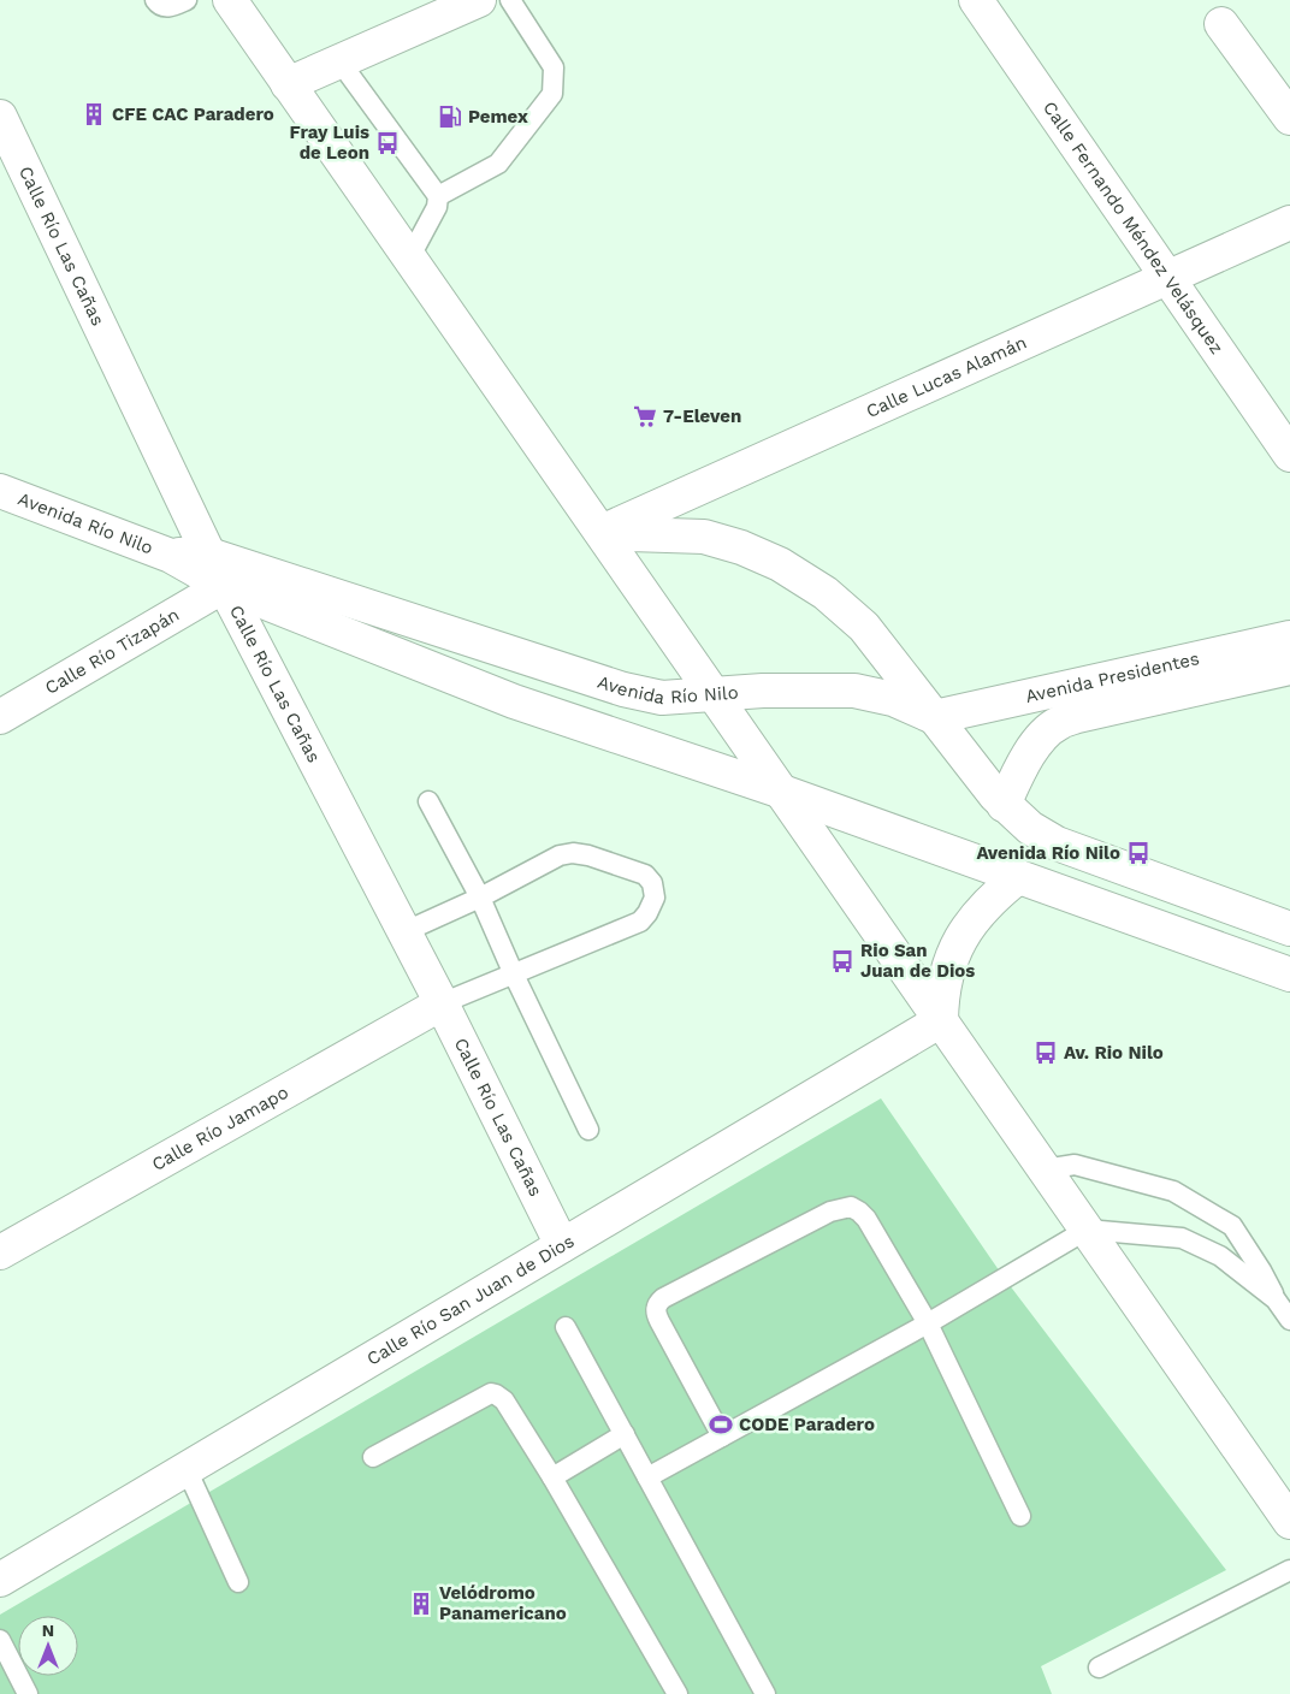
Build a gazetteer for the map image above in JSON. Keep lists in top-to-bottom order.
{
  "streets": {
    "street": [
      "Calle Fernando Méndez Velásquez",
      "Calle Río Las Cañas",
      "Calle Lucas Alamán",
      "Avenida Río Nilo",
      "Calle Río Tizapán",
      "Avenida Presidentes",
      "Calle Río Jamapo",
      "Calle Río San Juan de Dios"
    ]
  },
  "crossings": [
    ["Calle Fernando Méndez Velásquez", "Calle Lucas Alamán"],
    ["Calle Río Las Cañas", "Avenida Río Nilo"],
    ["Calle Río Las Cañas", "Calle Río Tizapán"],
    ["Calle Río Las Cañas", "Calle Río Jamapo"],
    ["Calle Río Las Cañas", "Calle Río San Juan de Dios"],
    ["Avenida Río Nilo", "Calle Río Tizapán"],
    ["Avenida Río Nilo", "Avenida Presidentes"]
  ],
  "places": {
    "building": ["CFE CAC Paradero", "Velódromo Panamericano"],
    "fuel station": ["Pemex"],
    "bus stop": [
      "Fray Luis de Leon",
      "Avenida Río Nilo",
      "Rio San Juan de Dios",
      "Av. Rio Nilo"
    ],
    "supermarket": ["7-Eleven"],
    "sports": ["CODE Paradero"]
  },
  "north": "top"
}
